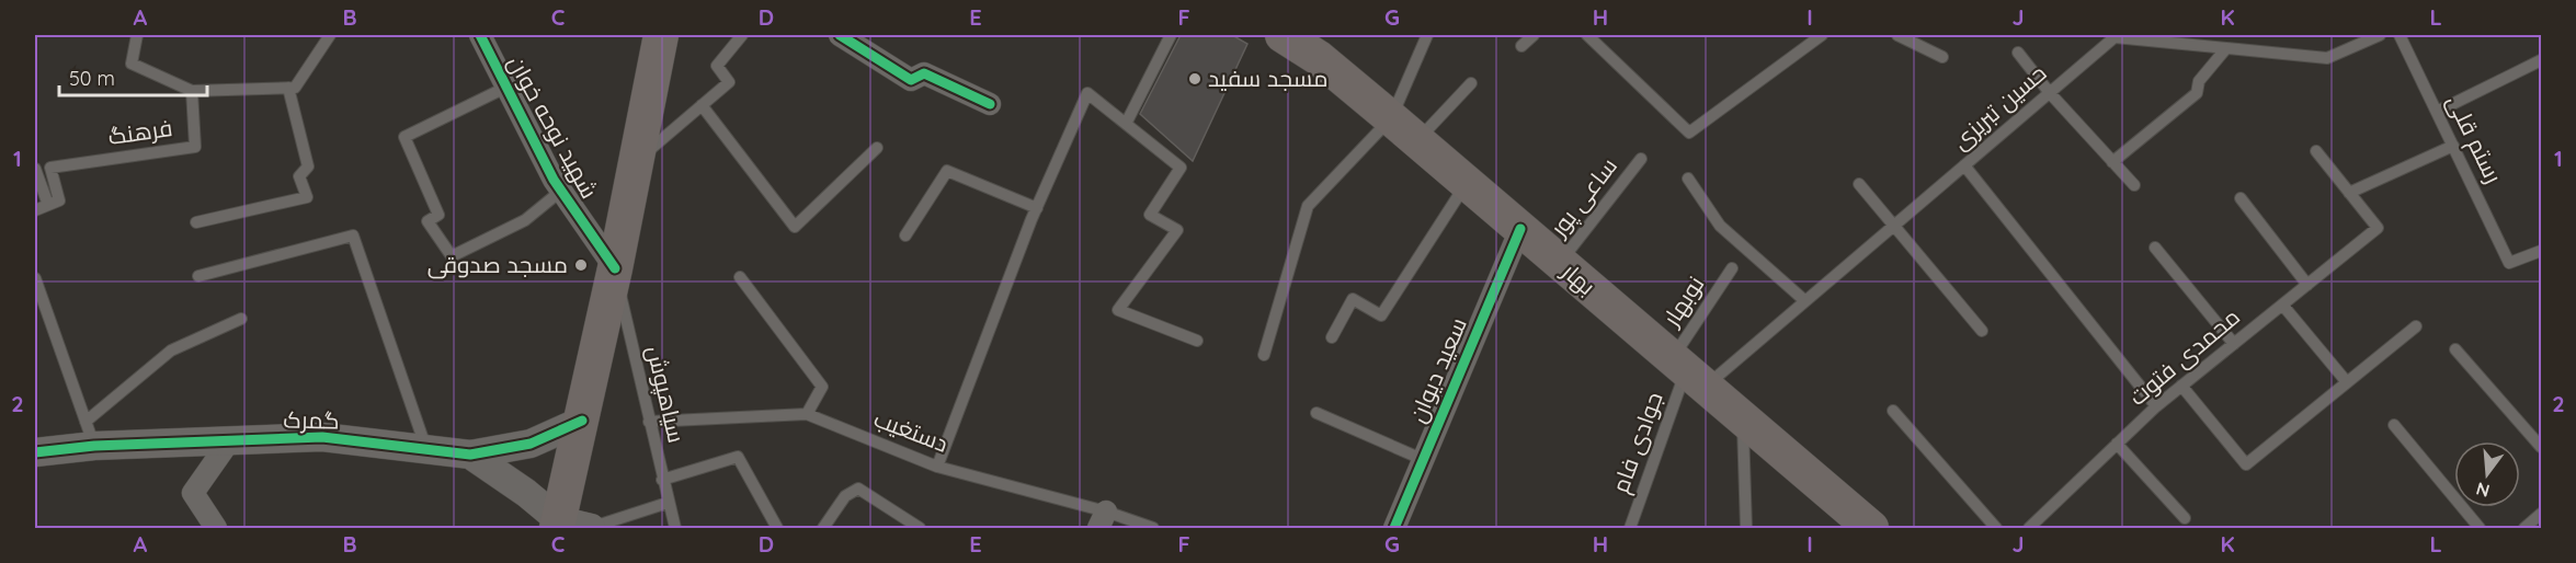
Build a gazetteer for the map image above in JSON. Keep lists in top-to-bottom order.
{
  "streets": {
    "main road": ["بهار"],
    "street": ["شهید نوحه خوان", "سعید دیوان", "گمرک"],
    "lane": [
      "حسین تبریزی",
      "فرهنگ",
      "رستم قلی",
      "ساعی پور",
      "نوبهار",
      "محمدی فتوت",
      "سیاهپوش",
      "دستغیب",
      "جوادی فام"
    ]
  },
  "crossings": [
    ["حسین تبریزی", "بهار"],
    ["حسین تبریزی", "نوبهار"],
    ["حسین تبریزی", "جوادی فام"],
    ["شهید نوحه خوان", "سیاهپوش"],
    ["ساعی پور", "بهار"],
    ["بهار", "نوبهار"],
    ["بهار", "سعید دیوان"],
    ["بهار", "جوادی فام"],
    ["نوبهار", "جوادی فام"],
    ["سیاهپوش", "دستغیب"]
  ],
  "places": ["مسجد سفید", "مسجد صدوقی"],
  "scale_bar": "50 m",
  "north": "bottom",
  "grid": {
    "columns": [
      "A",
      "B",
      "C",
      "D",
      "E",
      "F",
      "G",
      "H",
      "I",
      "J",
      "K",
      "L"
    ],
    "rows": ["1", "2"]
  }
}
